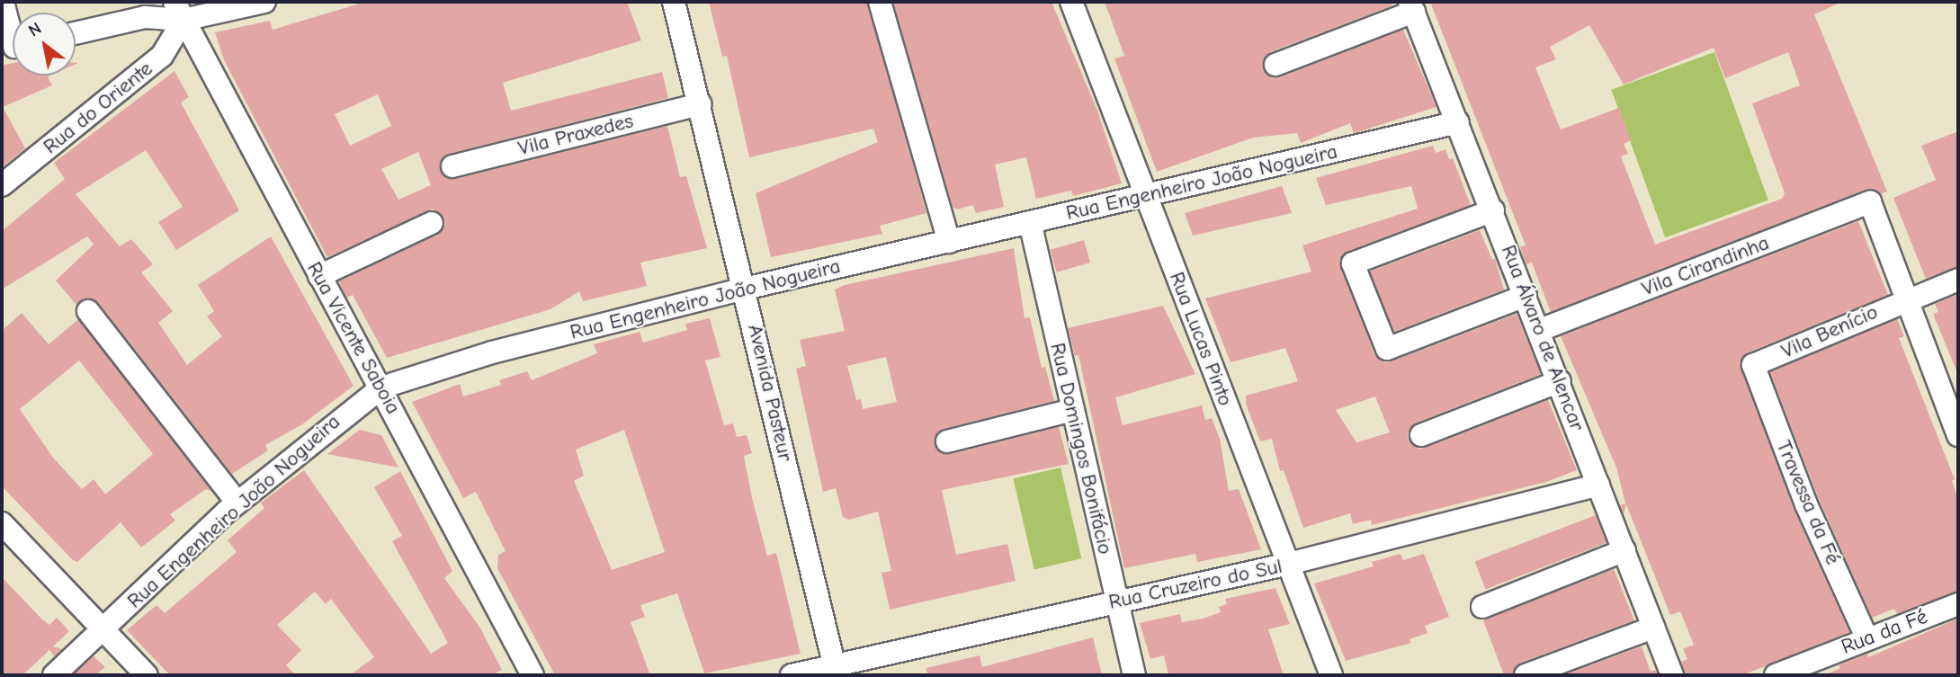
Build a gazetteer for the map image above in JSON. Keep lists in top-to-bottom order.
{
  "streets": {
    "street": [
      "Rua do Oriente",
      "Vila Praxedes",
      "Rua Engenheiro João Nogueira",
      "Vila Cirandinha",
      "Vila Benício",
      "Rua Vicente Saboia",
      "Rua Álvaro de Alencar",
      "Rua Lucas Pinto",
      "Avenida Pasteur",
      "Rua Domingos Bonifácio",
      "Travessa da Fé",
      "Rua Cruzeiro do Sul",
      "Rua da Fé"
    ]
  },
  "crossings": [
    ["Rua do Oriente", "Rua Vicente Saboia"],
    ["Vila Praxedes", "Avenida Pasteur"],
    ["Rua Engenheiro João Nogueira", "Rua Vicente Saboia"],
    ["Rua Engenheiro João Nogueira", "Rua Álvaro de Alencar"],
    ["Rua Engenheiro João Nogueira", "Rua Lucas Pinto"],
    ["Rua Engenheiro João Nogueira", "Avenida Pasteur"],
    ["Rua Engenheiro João Nogueira", "Rua Domingos Bonifácio"],
    ["Vila Cirandinha", "Vila Benício"],
    ["Vila Cirandinha", "Rua Álvaro de Alencar"],
    ["Vila Benício", "Travessa da Fé"],
    ["Rua Álvaro de Alencar", "Rua Cruzeiro do Sul"],
    ["Rua Lucas Pinto", "Rua Cruzeiro do Sul"],
    ["Avenida Pasteur", "Rua Cruzeiro do Sul"],
    ["Rua Domingos Bonifácio", "Rua Cruzeiro do Sul"],
    ["Travessa da Fé", "Rua da Fé"]
  ],
  "north": "top left"
}
